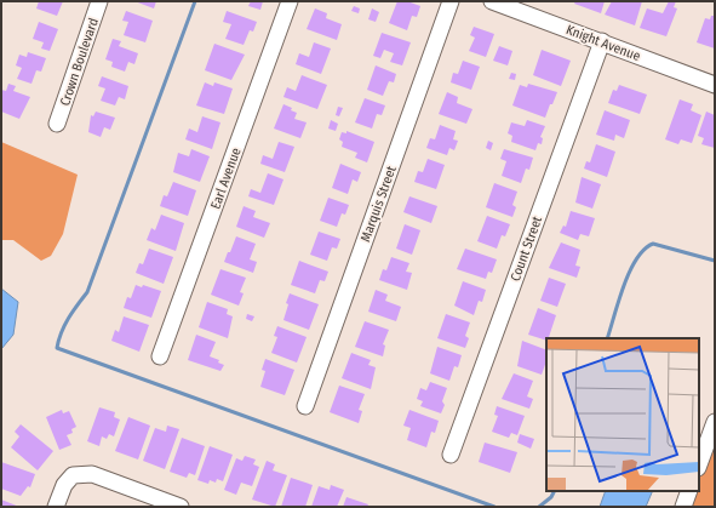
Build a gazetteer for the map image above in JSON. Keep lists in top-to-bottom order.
{
  "streets": {
    "street": [
      "Knight Avenue",
      "Crown Boulevard",
      "Earl Avenue",
      "Marquis Street",
      "Count Street"
    ]
  },
  "crossings": [
    ["Knight Avenue", "Count Street"]
  ]
}
